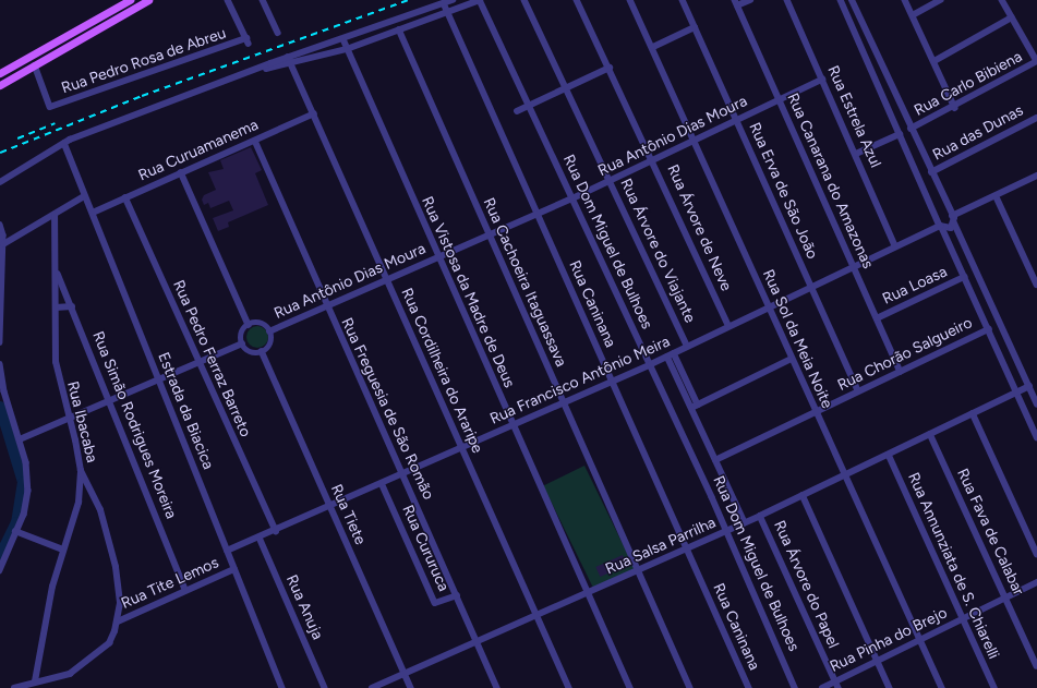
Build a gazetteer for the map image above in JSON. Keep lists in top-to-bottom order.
{
  "streets": {
    "street": [
      "Rua Pedro Rosa de Abreu",
      "Rua Carlo Bibiena",
      "Rua Estrela Azul",
      "Rua das Dunas",
      "Rua Antônio Dias Moura",
      "Rua Curuamanema",
      "Rua Canarana do Amazonas",
      "Rua Erva de São João",
      "Rua Árvore de Neve",
      "Rua Dom Miguel de Bulhoes",
      "Rua Árvore do Viajante",
      "Rua Cachoeira Itaguassava",
      "Rua Loasa",
      "Rua Vistosa da Madre de Deus",
      "Rua Caninana",
      "Rua Sol da Meia Noite",
      "Rua Chorão Salgueiro",
      "Rua Pedro Ferraz Barreto",
      "Rua Cordilheira do Araripe",
      "Rua Francisco Antônio Meira",
      "Rua Freguesia de São Romão",
      "Estrada da Biacica",
      "Rua Ibacaba",
      "Rua Simão Rodrigues Moreira",
      "Rua Tiete",
      "Rua Fava de Calabar",
      "Rua Salsa Parrilha",
      "Rua Cururuca",
      "Rua Annunziata de S. Chiarelli",
      "Rua Tite Lemos",
      "Rua Árvore do Papel",
      "Rua Anuja",
      "Rua Pinha do Brejo"
    ]
  },
  "crossings": [
    ["Rua Estrela Azul", "Rua Antônio Dias Moura"],
    ["Rua Estrela Azul", "Rua Francisco Antônio Meira"],
    ["Rua Antônio Dias Moura", "Rua Canarana do Amazonas"],
    ["Rua Antônio Dias Moura", "Rua Erva de São João"],
    ["Rua Antônio Dias Moura", "Rua Árvore de Neve"],
    ["Rua Antônio Dias Moura", "Rua Dom Miguel de Bulhoes"],
    ["Rua Antônio Dias Moura", "Rua Árvore do Viajante"],
    ["Rua Antônio Dias Moura", "Rua Cachoeira Itaguassava"],
    ["Rua Antônio Dias Moura", "Rua Vistosa da Madre de Deus"],
    ["Rua Antônio Dias Moura", "Rua Caninana"],
    ["Rua Antônio Dias Moura", "Rua Sol da Meia Noite"],
    ["Rua Antônio Dias Moura", "Rua Cordilheira do Araripe"],
    ["Rua Antônio Dias Moura", "Rua Freguesia de São Romão"],
    ["Rua Antônio Dias Moura", "Rua Tiete"],
    ["Rua Curuamanema", "Rua Pedro Ferraz Barreto"],
    ["Rua Curuamanema", "Rua Cordilheira do Araripe"],
    ["Rua Curuamanema", "Rua Freguesia de São Romão"],
    ["Rua Curuamanema", "Estrada da Biacica"],
    ["Rua Canarana do Amazonas", "Rua Loasa"],
    ["Rua Canarana do Amazonas", "Rua Chorão Salgueiro"],
    ["Rua Canarana do Amazonas", "Rua Francisco Antônio Meira"],
    ["Rua Erva de São João", "Rua Chorão Salgueiro"],
    ["Rua Erva de São João", "Rua Francisco Antônio Meira"],
    ["Rua Árvore de Neve", "Rua Francisco Antônio Meira"],
    ["Rua Dom Miguel de Bulhoes", "Rua Francisco Antônio Meira"],
    ["Rua Dom Miguel de Bulhoes", "Rua Salsa Parrilha"],
    ["Rua Árvore do Viajante", "Rua Francisco Antônio Meira"],
    ["Rua Cachoeira Itaguassava", "Rua Francisco Antônio Meira"],
    ["Rua Cachoeira Itaguassava", "Rua Salsa Parrilha"],
    ["Rua Vistosa da Madre de Deus", "Rua Francisco Antônio Meira"],
    ["Rua Vistosa da Madre de Deus", "Rua Salsa Parrilha"],
    ["Rua Caninana", "Rua Francisco Antônio Meira"],
    ["Rua Caninana", "Rua Salsa Parrilha"],
    ["Rua Sol da Meia Noite", "Rua Chorão Salgueiro"],
    ["Rua Sol da Meia Noite", "Rua Francisco Antônio Meira"],
    ["Rua Sol da Meia Noite", "Rua Salsa Parrilha"],
    ["Rua Sol da Meia Noite", "Rua Pinha do Brejo"],
    ["Rua Pedro Ferraz Barreto", "Rua Francisco Antônio Meira"],
    ["Rua Cordilheira do Araripe", "Rua Francisco Antônio Meira"],
    ["Rua Cordilheira do Araripe", "Rua Salsa Parrilha"],
    ["Rua Francisco Antônio Meira", "Rua Freguesia de São Romão"],
    ["Rua Francisco Antônio Meira", "Estrada da Biacica"],
    ["Rua Francisco Antônio Meira", "Rua Tiete"],
    ["Rua Francisco Antônio Meira", "Rua Cururuca"],
    ["Rua Francisco Antônio Meira", "Rua Anuja"],
    ["Rua Freguesia de São Romão", "Rua Salsa Parrilha"],
    ["Rua Freguesia de São Romão", "Rua Cururuca"],
    ["Estrada da Biacica", "Rua Tite Lemos"],
    ["Rua Ibacaba", "Rua Simão Rodrigues Moreira"],
    ["Rua Ibacaba", "Rua Tite Lemos"],
    ["Rua Simão Rodrigues Moreira", "Rua Tite Lemos"],
    ["Rua Tiete", "Rua Salsa Parrilha"],
    ["Rua Fava de Calabar", "Rua Salsa Parrilha"],
    ["Rua Fava de Calabar", "Rua Pinha do Brejo"],
    ["Rua Salsa Parrilha", "Rua Annunziata de S. Chiarelli"],
    ["Rua Salsa Parrilha", "Rua Árvore do Papel"],
    ["Rua Annunziata de S. Chiarelli", "Rua Pinha do Brejo"],
    ["Rua Árvore do Papel", "Rua Pinha do Brejo"]
  ]
}
